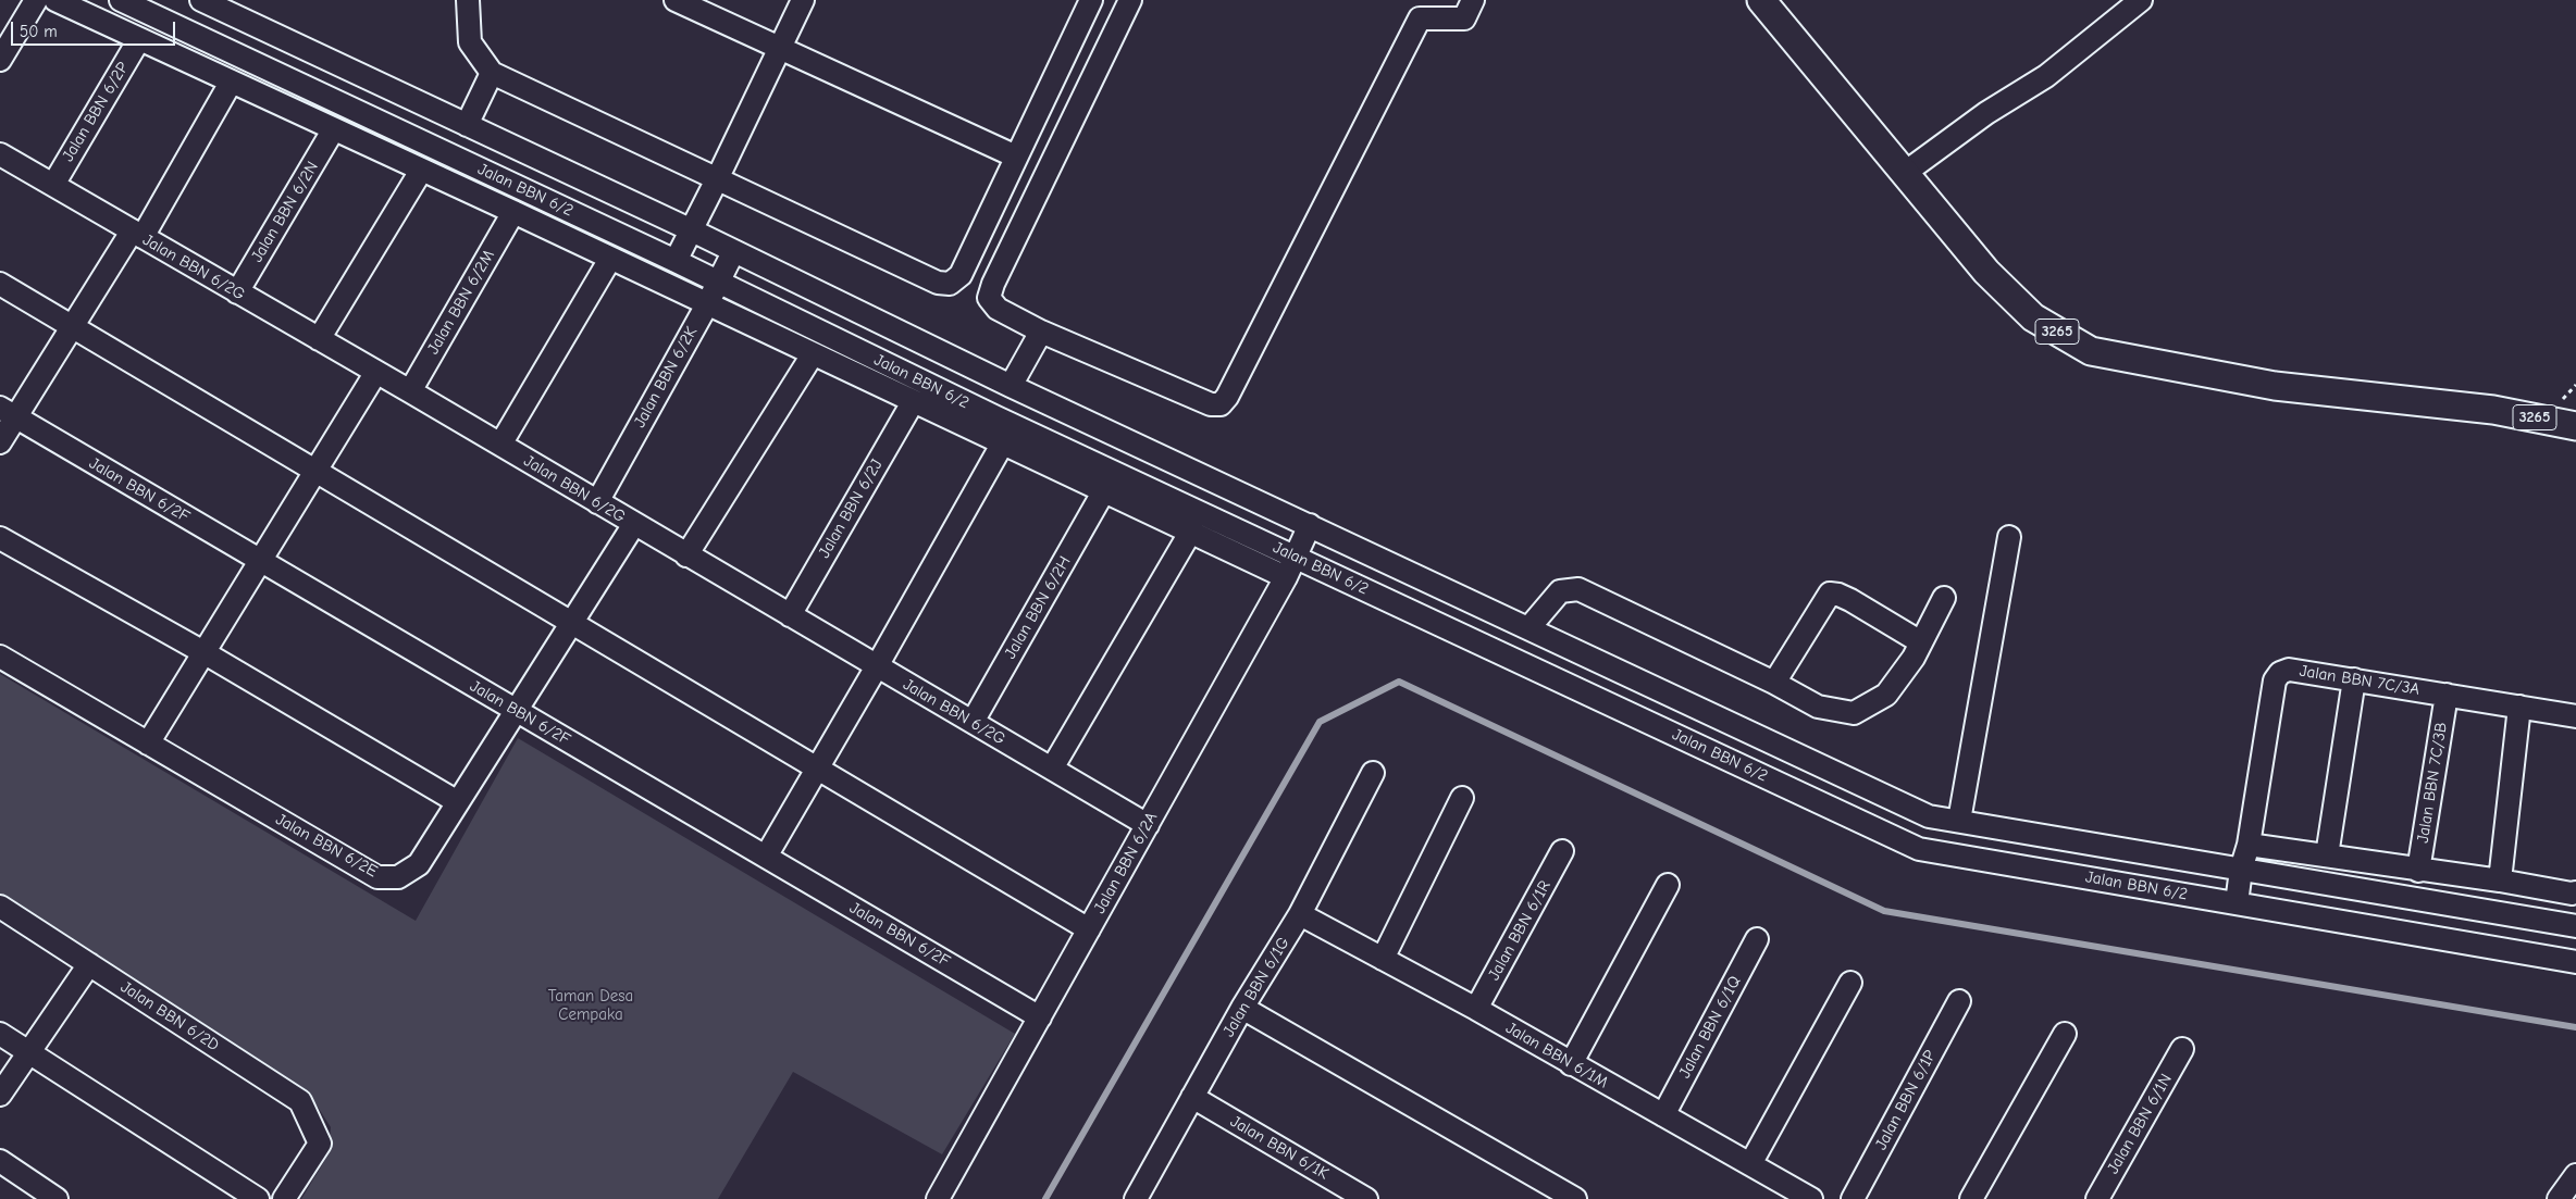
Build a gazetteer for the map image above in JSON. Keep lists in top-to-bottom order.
{
  "streets": {
    "main road": ["3265"],
    "street": [
      "Jalan BBN 6/2P",
      "Jalan BBN 6/2",
      "Jalan BBN 6/2N",
      "Jalan BBN 6/2G",
      "Jalan BBN 6/2M",
      "Jalan BBN 6/2K",
      "Jalan BBN 6/2F",
      "Jalan BBN 6/2J",
      "Jalan BBN 6/2H",
      "Jalan BBN 7C/3A",
      "Jalan BBN 7C/3B",
      "Jalan BBN 6/2E",
      "Jalan BBN 6/2A",
      "Jalan BBN 6/1R",
      "Jalan BBN 6/1G",
      "Jalan BBN 6/2D",
      "Jalan BBN 6/1Q",
      "Jalan BBN 6/1M",
      "Jalan BBN 6/1P",
      "Jalan BBN 6/1N",
      "Jalan BBN 6/1K"
    ]
  },
  "crossings": [
    ["Jalan BBN 6/2P", "Jalan BBN 6/2G"],
    ["Jalan BBN 6/2", "Jalan BBN 6/2K"],
    ["Jalan BBN 6/2", "Jalan BBN 7C/3A"],
    ["Jalan BBN 6/2", "Jalan BBN 6/2A"],
    ["Jalan BBN 6/2N", "Jalan BBN 6/2G"],
    ["Jalan BBN 6/2G", "Jalan BBN 6/2M"],
    ["Jalan BBN 6/2G", "Jalan BBN 6/2K"],
    ["Jalan BBN 6/2G", "Jalan BBN 6/2J"],
    ["Jalan BBN 6/2G", "Jalan BBN 6/2H"],
    ["Jalan BBN 6/2G", "Jalan BBN 6/2E"],
    ["Jalan BBN 6/2G", "Jalan BBN 6/2A"],
    ["Jalan BBN 6/2F", "Jalan BBN 6/2E"],
    ["Jalan BBN 6/2F", "Jalan BBN 6/2A"],
    ["Jalan BBN 7C/3A", "Jalan BBN 7C/3B"],
    ["Jalan BBN 6/1R", "Jalan BBN 6/1M"],
    ["Jalan BBN 6/1G", "Jalan BBN 6/1M"],
    ["Jalan BBN 6/1G", "Jalan BBN 6/1K"],
    ["Jalan BBN 6/1Q", "Jalan BBN 6/1M"]
  ],
  "parks": ["Taman Desa Cempaka"],
  "scale_bar": "50 m"
}
